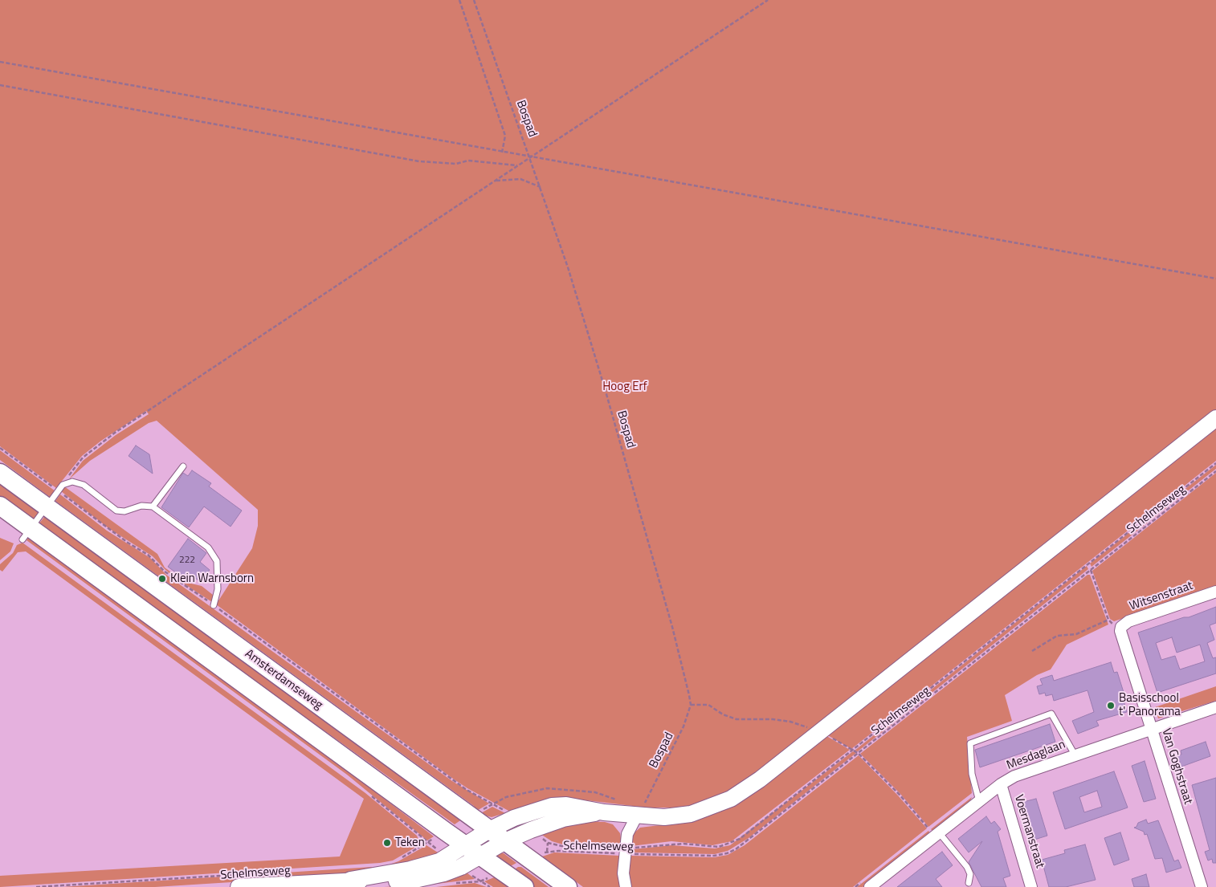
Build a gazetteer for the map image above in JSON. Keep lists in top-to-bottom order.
{
  "streets": {
    "main road": ["Schelmseweg", "Amsterdamseweg"],
    "street": [
      "Witsenstraat",
      "Mesdaglaan",
      "Van Goghstraat",
      "Voermanstraat"
    ],
    "path": ["Bospad"]
  },
  "crossings": [
    ["Bospad", "Schelmseweg"],
    ["Schelmseweg", "Amsterdamseweg"],
    ["Witsenstraat", "Van Goghstraat"],
    ["Mesdaglaan", "Van Goghstraat"],
    ["Mesdaglaan", "Voermanstraat"]
  ],
  "parks": ["Hoog Erf"],
  "places": ["Klein Warnsborn", "Basisschool t' Panorama", "Teken"],
  "house_numbers": ["222"]
}
